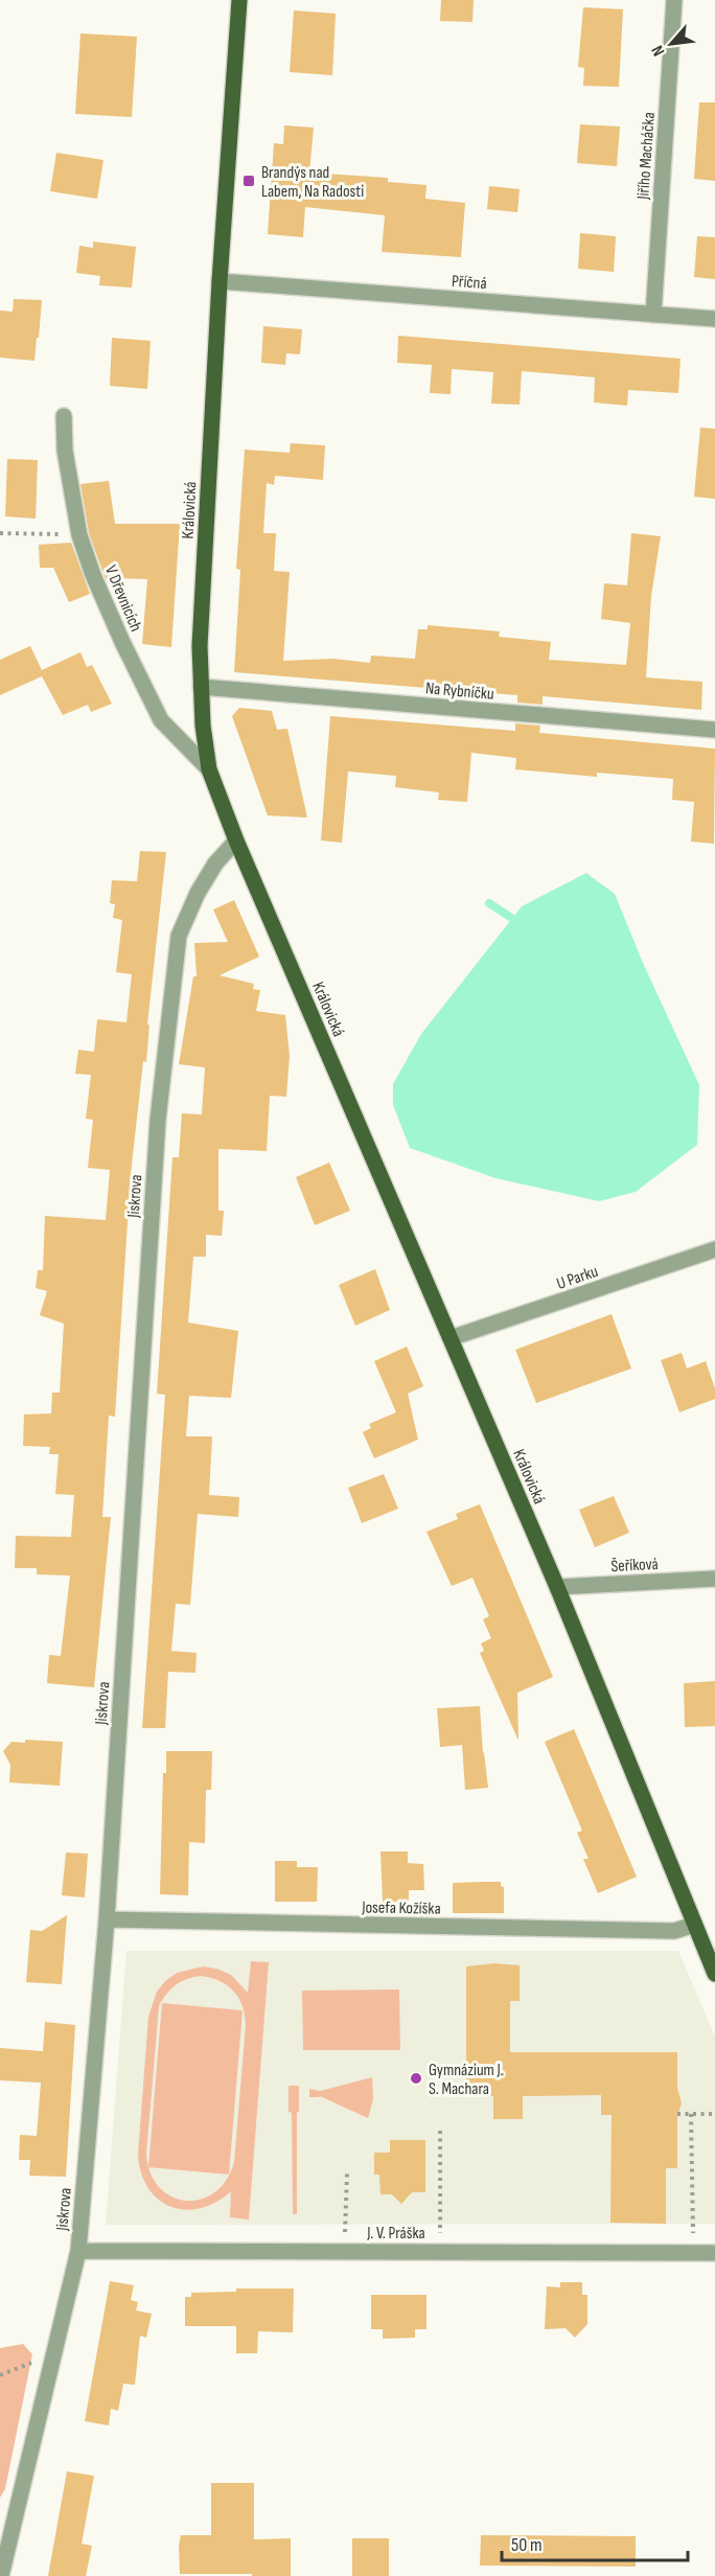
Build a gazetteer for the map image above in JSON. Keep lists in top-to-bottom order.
{
  "streets": {
    "main road": ["Královická"],
    "street": [
      "Jiřího Macháčka",
      "Příčná",
      "V Dřevnicích",
      "Na Rybníčku",
      "Jiskrova",
      "U Parku",
      "Šeříková",
      "Josefa Kožíška",
      "J. V. Práška"
    ]
  },
  "crossings": [
    ["Jiřího Macháčka", "Příčná"],
    ["Příčná", "Královická"],
    ["Královická", "V Dřevnicích"],
    ["Královická", "Na Rybníčku"],
    ["Královická", "Jiskrova"],
    ["Královická", "U Parku"],
    ["Královická", "Šeříková"],
    ["Královická", "Josefa Kožíška"],
    ["Jiskrova", "Josefa Kožíška"],
    ["Jiskrova", "J. V. Práška"]
  ],
  "places": {
    "transit": ["Brandýs nad Labem, Na Radosti"],
    "other": ["Gymnázium J. S. Machara"]
  },
  "scale_bar": "50 m",
  "north": "bottom left"
}
